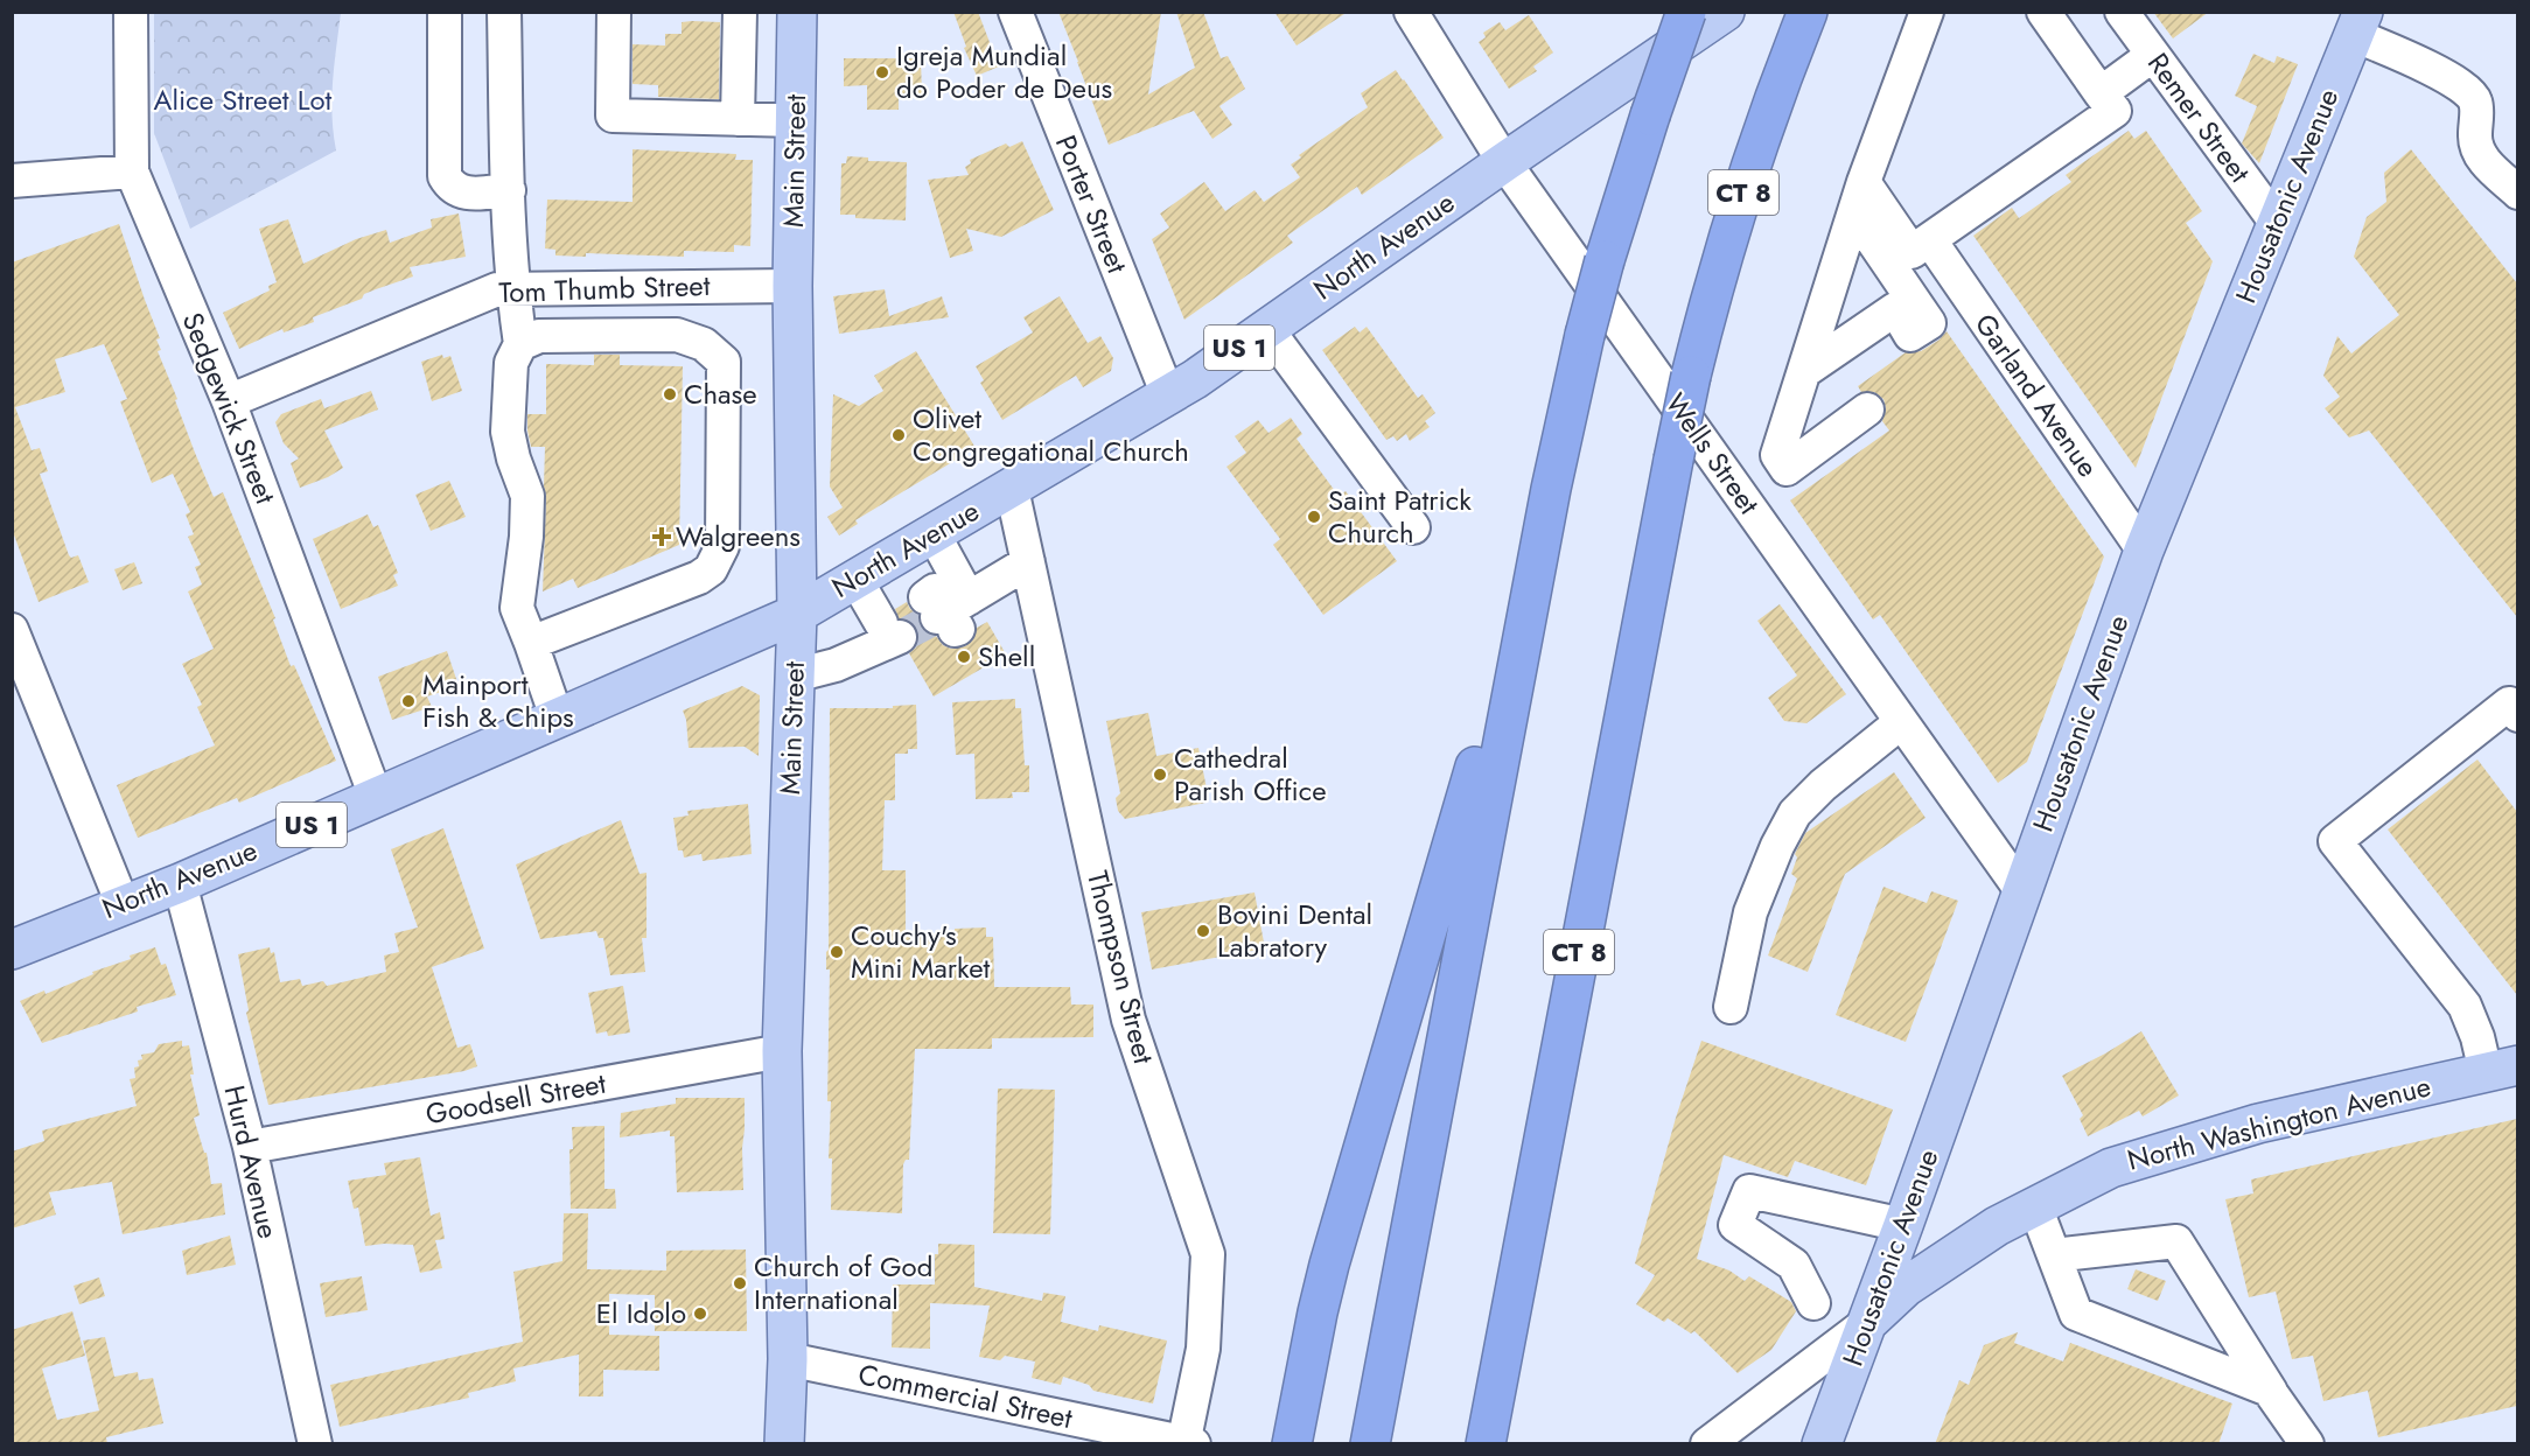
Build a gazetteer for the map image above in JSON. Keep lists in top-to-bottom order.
{
  "streets": {
    "highway": ["CT 8"],
    "main road": [
      "Main Street",
      "Housatonic Avenue",
      "North Avenue",
      "US 1",
      "North Washington Avenue"
    ],
    "street": [
      "Remer Street",
      "Porter Street",
      "Tom Thumb Street",
      "Garland Avenue",
      "Sedgewick Street",
      "Wells Street",
      "Thompson Street",
      "Goodsell Street",
      "Hurd Avenue",
      "Commercial Street"
    ]
  },
  "crossings": [
    ["Remer Street", "Housatonic Avenue"],
    ["Main Street", "North Avenue"],
    ["Main Street", "Tom Thumb Street"],
    ["Main Street", "Goodsell Street"],
    ["Main Street", "Commercial Street"],
    ["Housatonic Avenue", "Garland Avenue"],
    ["Housatonic Avenue", "Wells Street"],
    ["Housatonic Avenue", "North Washington Avenue"],
    ["Porter Street", "North Avenue"],
    ["North Avenue", "Sedgewick Street"],
    ["North Avenue", "Wells Street"],
    ["North Avenue", "Thompson Street"],
    ["North Avenue", "Hurd Avenue"],
    ["Tom Thumb Street", "Sedgewick Street"],
    ["Thompson Street", "Commercial Street"],
    ["Goodsell Street", "Hurd Avenue"]
  ],
  "parks": ["Alice Street Lot"],
  "places": {
    "other": [
      "Igreja Mundial do Poder de Deus",
      "Chase",
      "Olivet Congregational Church",
      "Saint Patrick Church",
      "Shell",
      "Mainport Fish & Chips",
      "Cathedral Parish Office",
      "Bovini Dental Labratory",
      "Couchy's Mini Market",
      "Church of God International",
      "El Idolo"
    ],
    "health": ["Walgreens"]
  }
}
